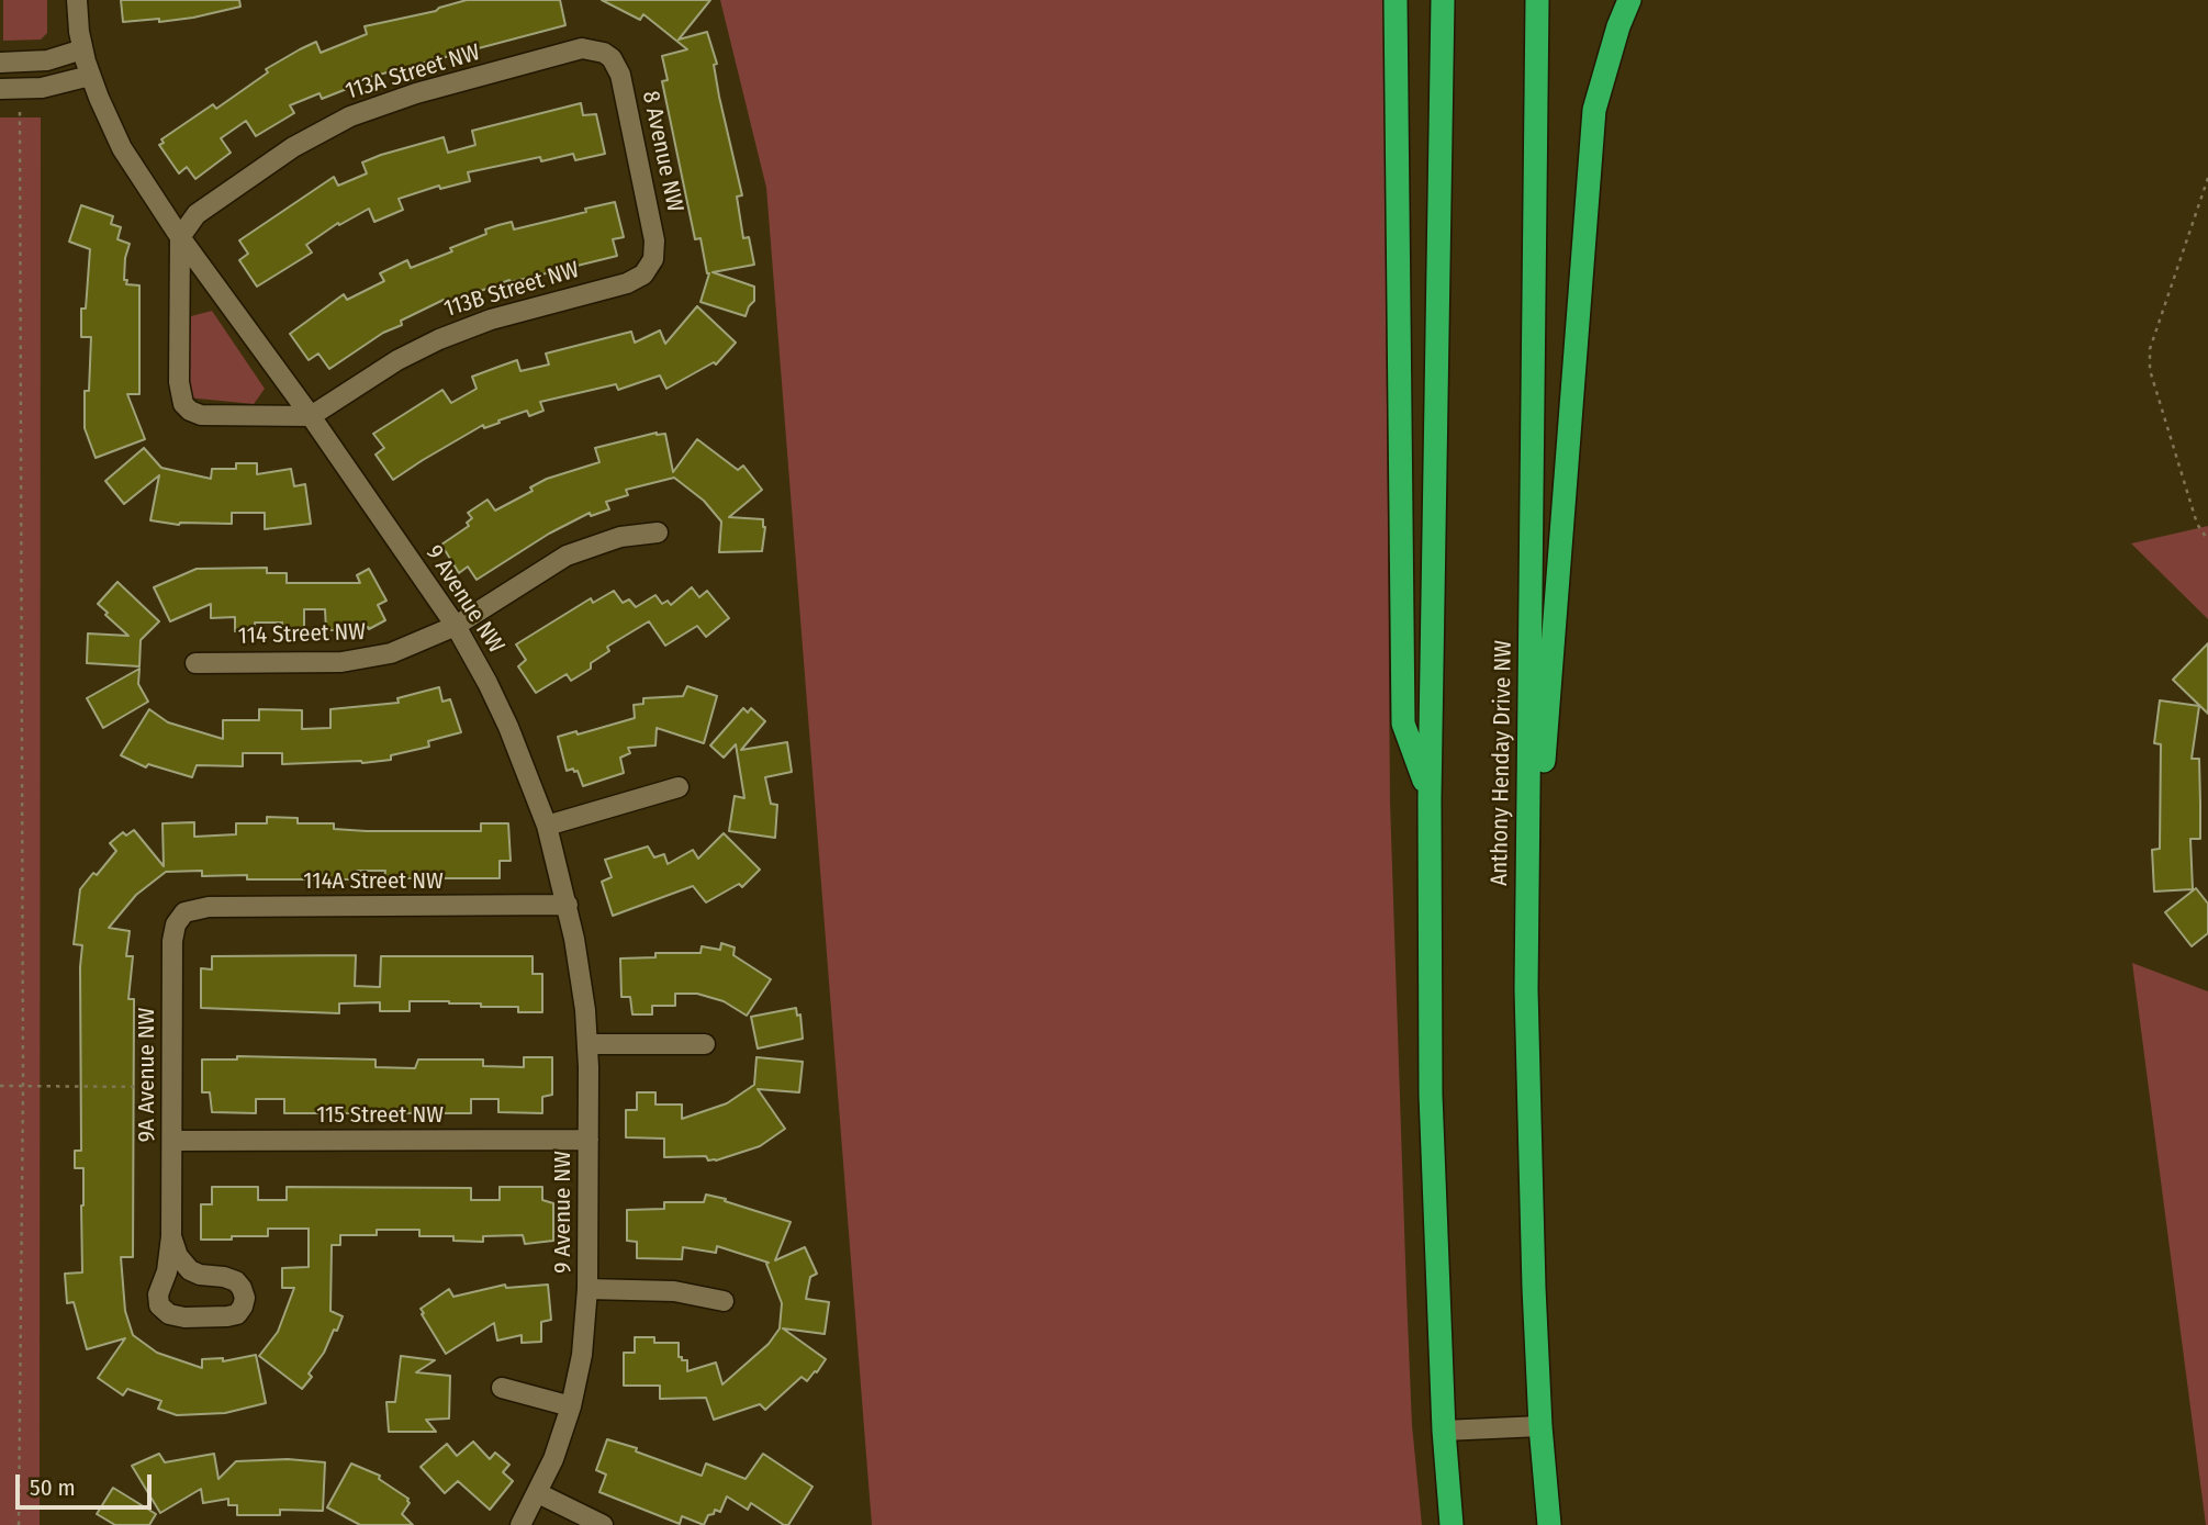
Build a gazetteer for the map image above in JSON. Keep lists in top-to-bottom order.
{
  "streets": {
    "highway": ["Anthony Henday Drive NW"],
    "street": [
      "113A Street NW",
      "8 Avenue NW",
      "113B Street NW",
      "9 Avenue NW",
      "114 Street NW",
      "114A Street NW",
      "9A Avenue NW",
      "115 Street NW"
    ]
  },
  "crossings": [
    ["113A Street NW", "8 Avenue NW"],
    ["113A Street NW", "9 Avenue NW"],
    ["8 Avenue NW", "113B Street NW"],
    ["113B Street NW", "9 Avenue NW"],
    ["9 Avenue NW", "114 Street NW"],
    ["9 Avenue NW", "114A Street NW"],
    ["9 Avenue NW", "115 Street NW"],
    ["114A Street NW", "9A Avenue NW"],
    ["9A Avenue NW", "115 Street NW"]
  ],
  "scale_bar": "50 m"
}
